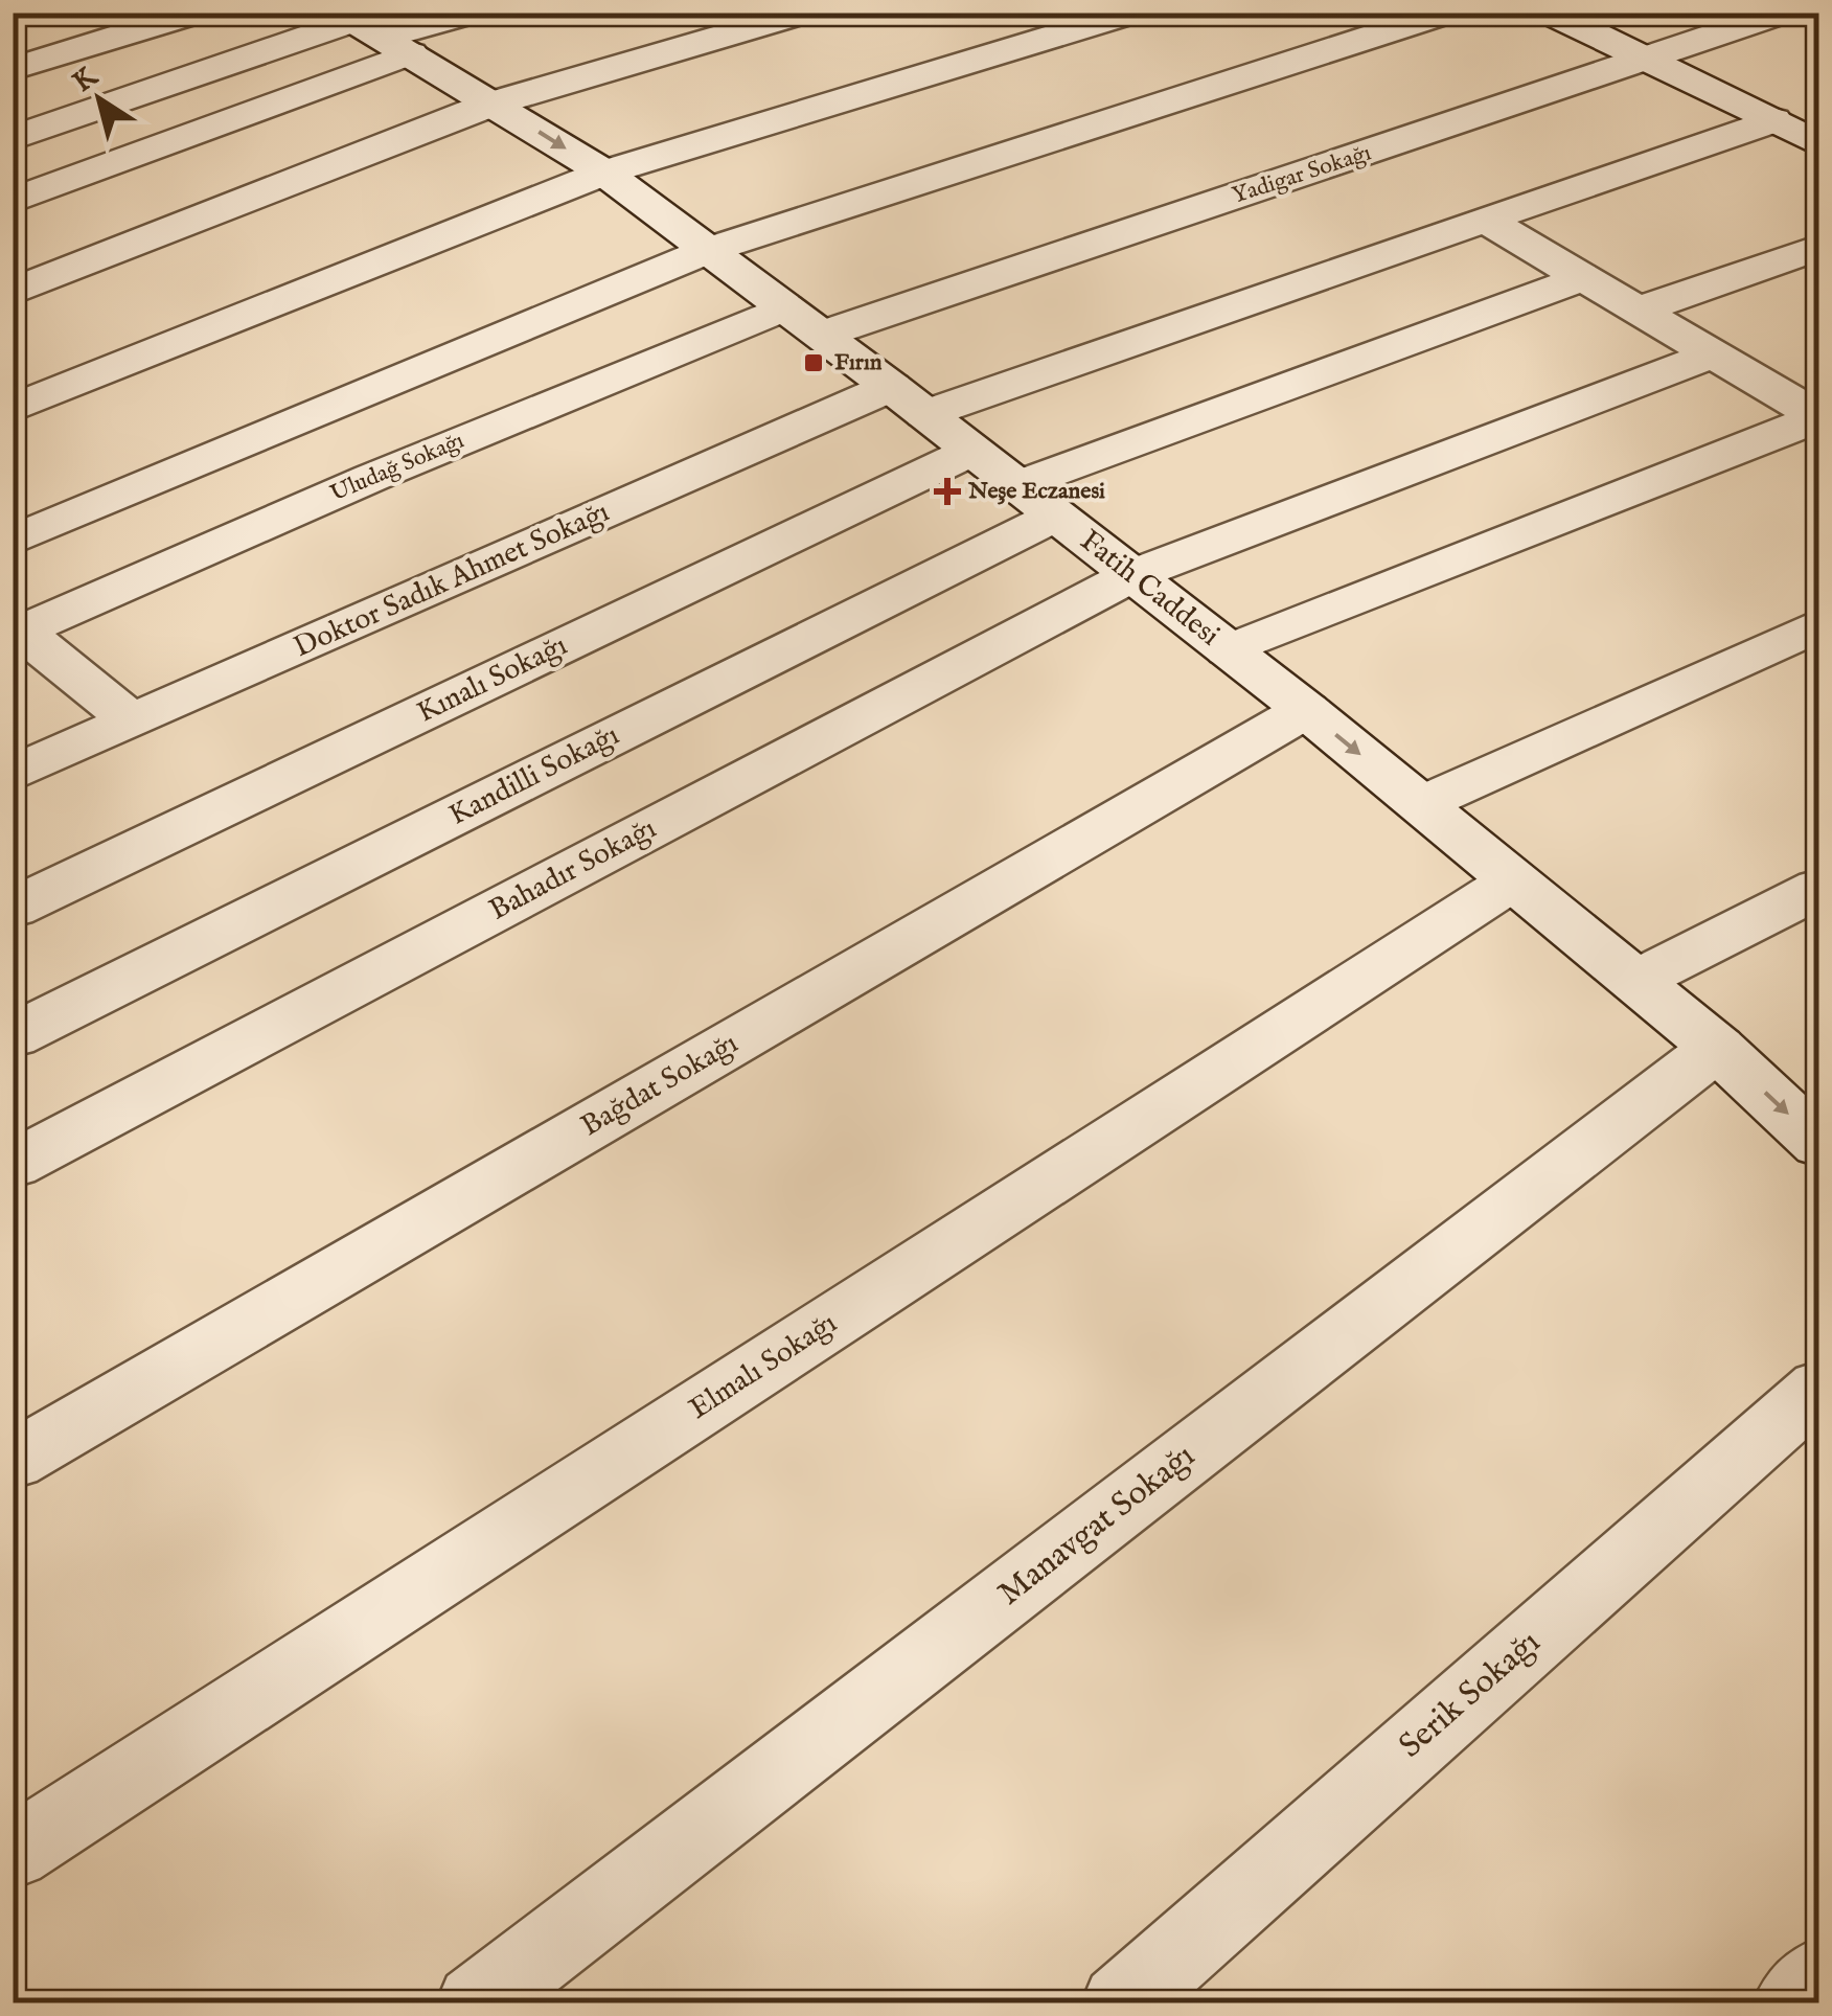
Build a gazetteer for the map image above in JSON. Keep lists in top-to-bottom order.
{
  "streets": {
    "street": [
      "Yadigar Sokağı",
      "Uludağ Sokağı",
      "Doktor Sadık Ahmet Sokağı",
      "Fatih Caddesi",
      "Kınalı Sokağı",
      "Kandilli Sokağı",
      "Bahadır Sokağı",
      "Bağdat Sokağı",
      "Elmalı Sokağı",
      "Manavgat Sokağı",
      "Serik Sokağı"
    ]
  },
  "crossings": [
    ["Yadigar Sokağı", "Uludağ Sokağı"],
    ["Yadigar Sokağı", "Fatih Caddesi"],
    ["Uludağ Sokağı", "Fatih Caddesi"],
    ["Doktor Sadık Ahmet Sokağı", "Fatih Caddesi"],
    ["Fatih Caddesi", "Kınalı Sokağı"],
    ["Fatih Caddesi", "Kandilli Sokağı"],
    ["Fatih Caddesi", "Bahadır Sokağı"],
    ["Fatih Caddesi", "Bağdat Sokağı"],
    ["Fatih Caddesi", "Elmalı Sokağı"],
    ["Fatih Caddesi", "Manavgat Sokağı"]
  ],
  "places": {
    "transit": ["Fırın"],
    "health": ["Neşe Eczanesi"]
  },
  "north": "top left"
}
